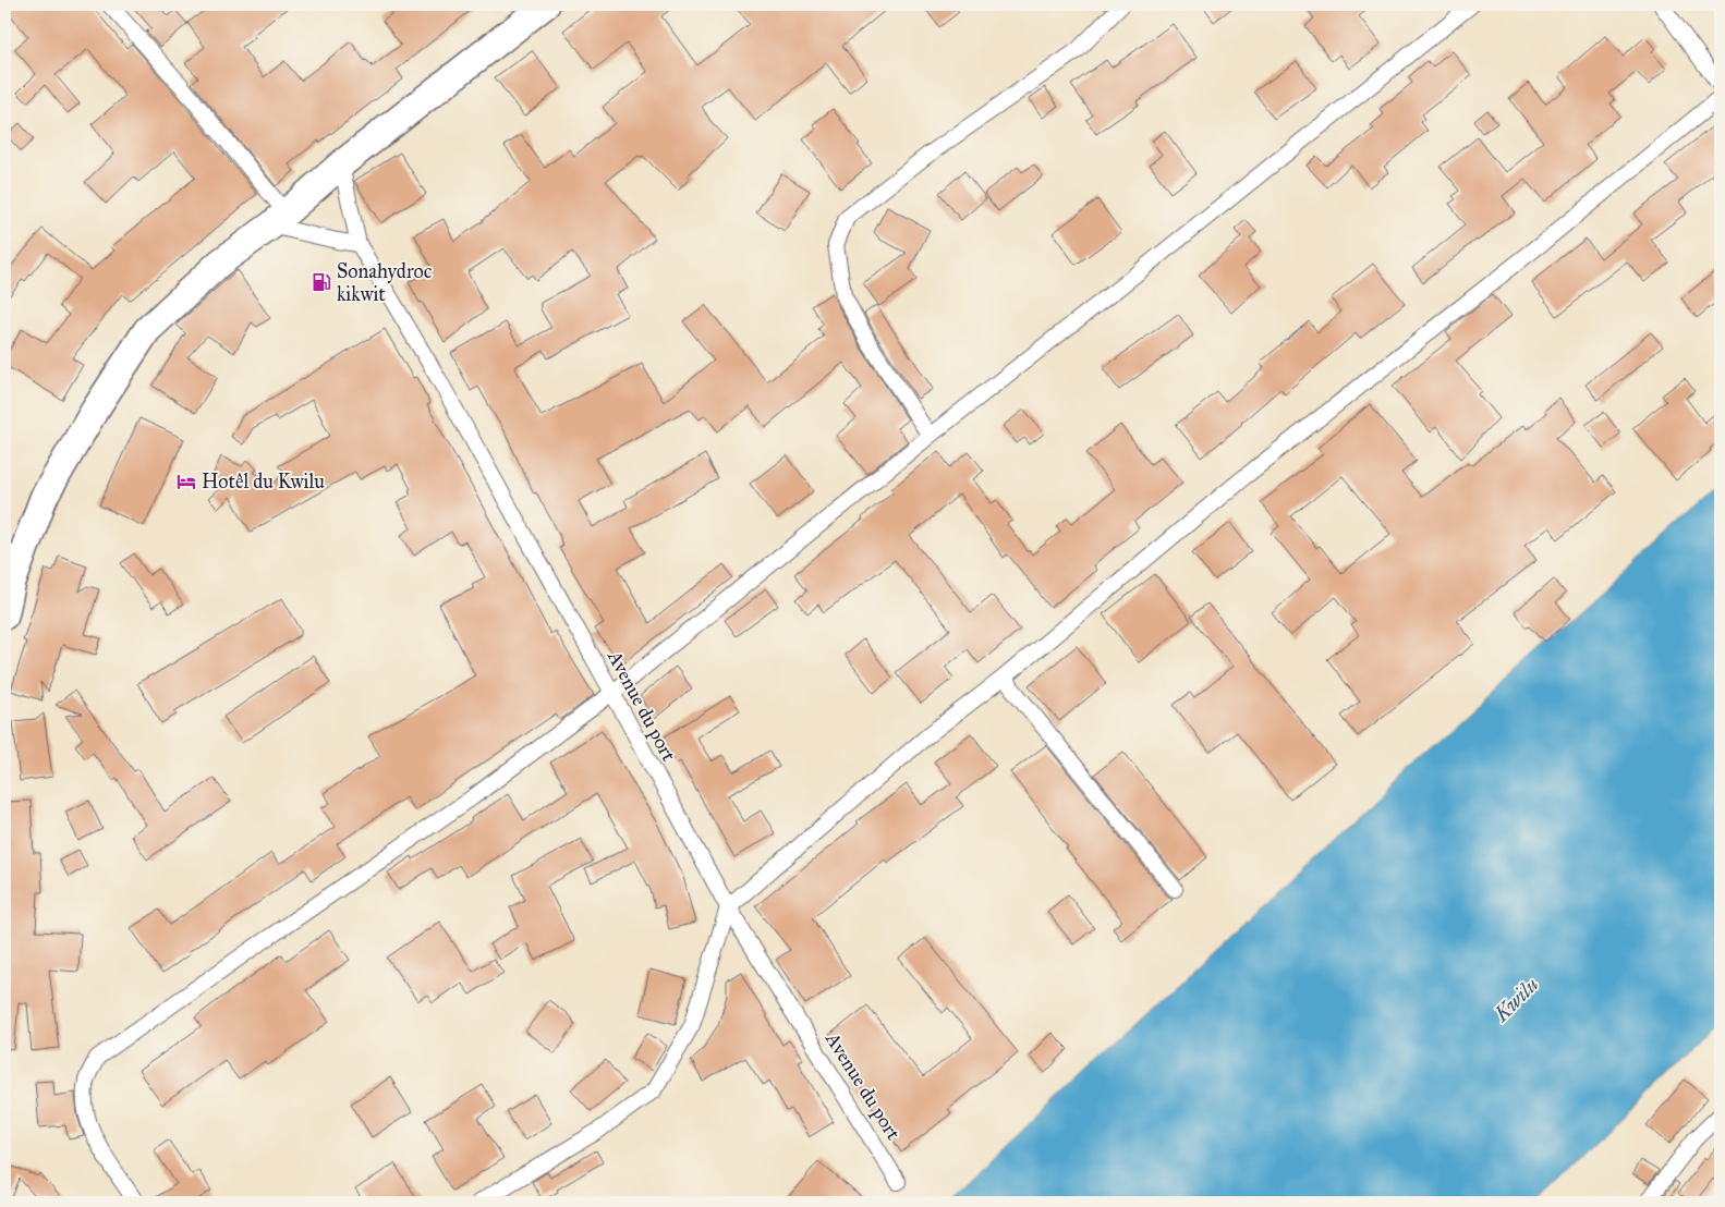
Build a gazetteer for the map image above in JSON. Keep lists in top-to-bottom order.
{
  "streets": {
    "street": ["Avenue du port"]
  },
  "water": ["Kwilu"],
  "places": {
    "fuel station": ["Sonahydroc kikwit"],
    "hotel": ["Hotêl du Kwilu"]
  }
}
